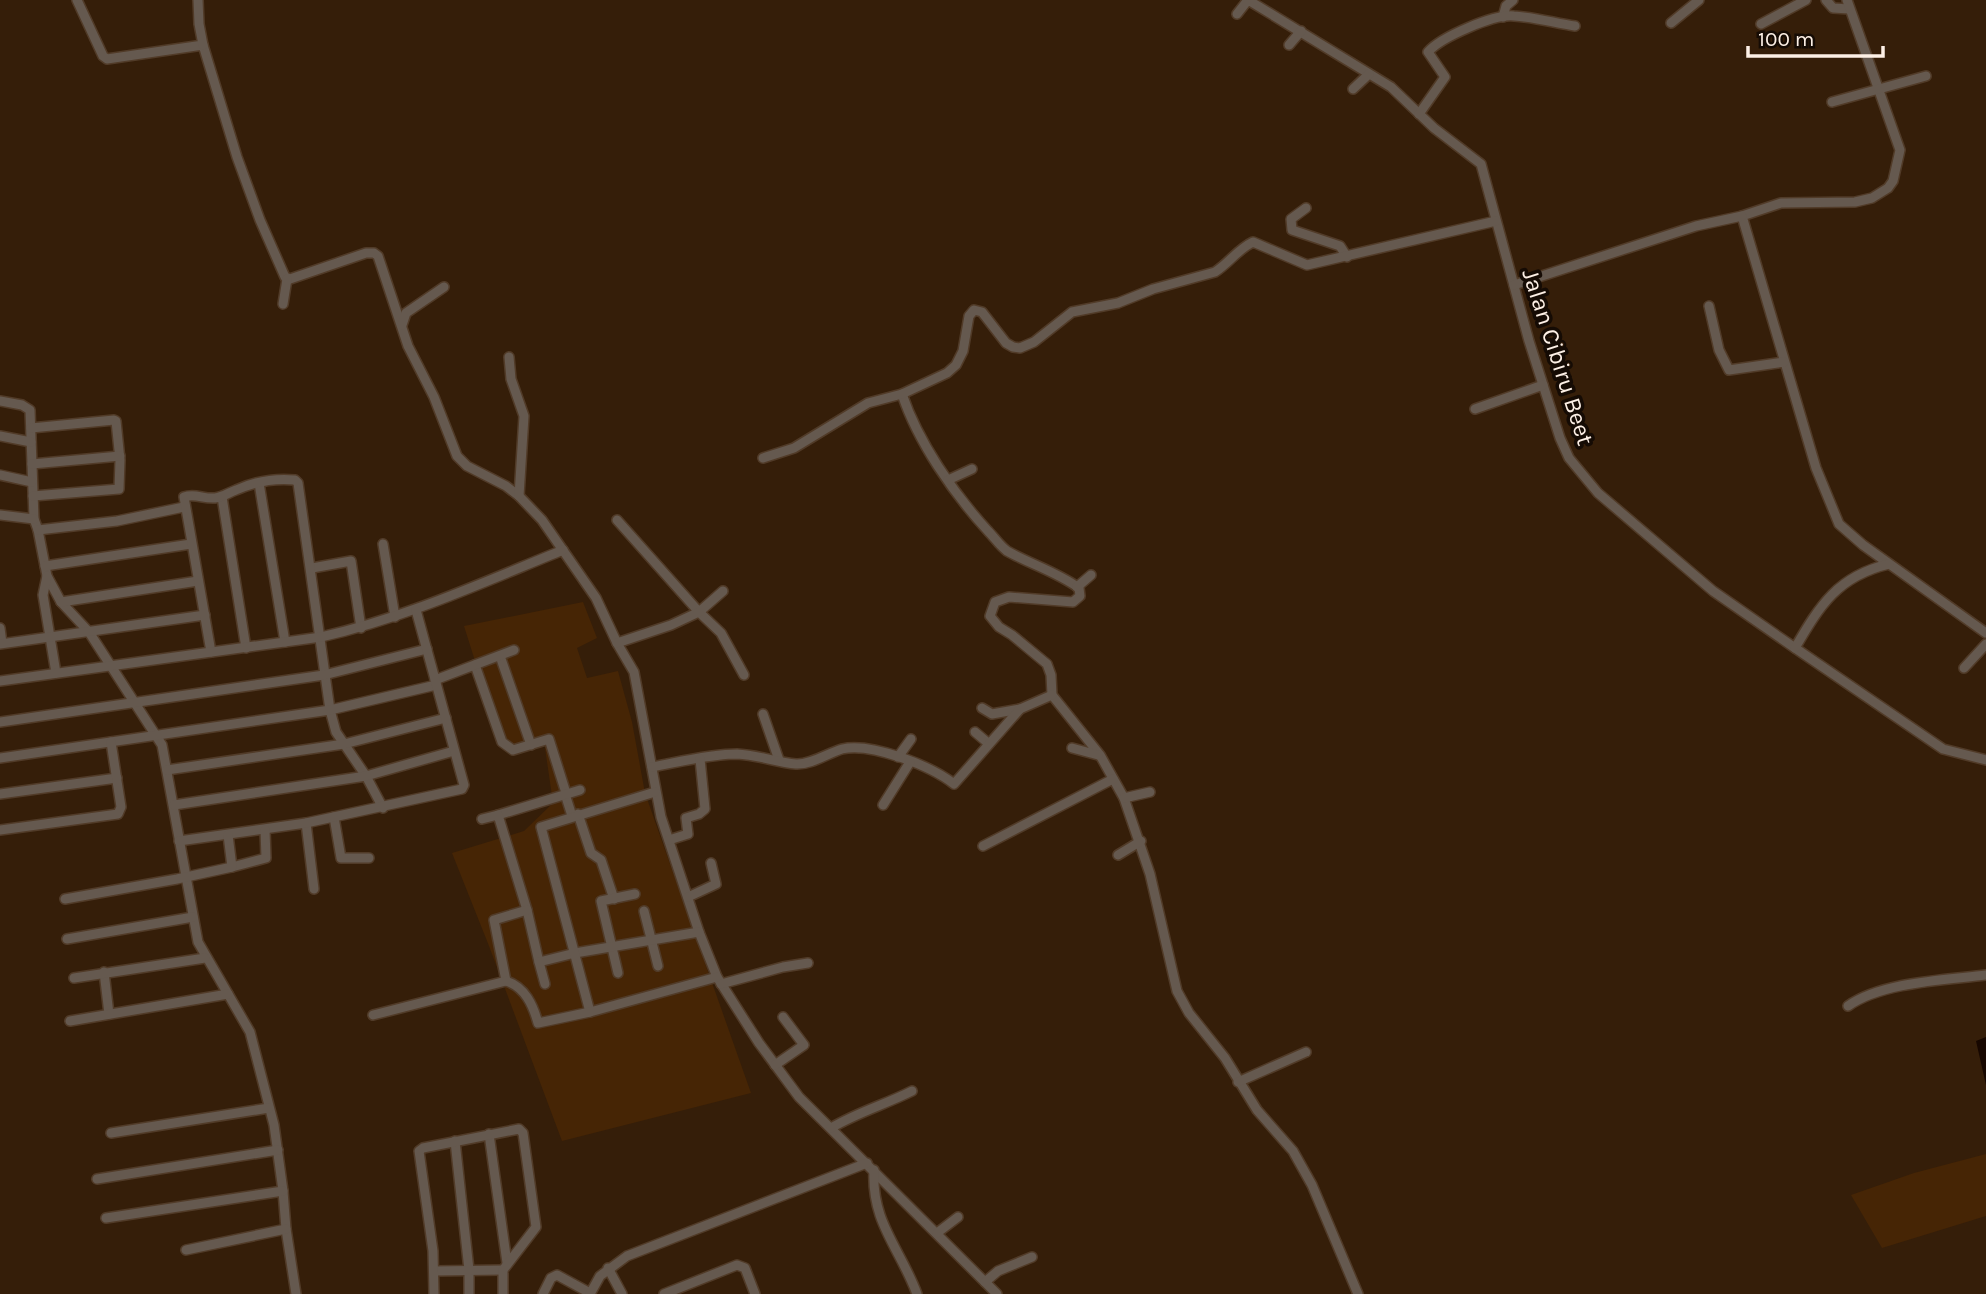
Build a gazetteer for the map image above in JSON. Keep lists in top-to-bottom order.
{
  "streets": {
    "street": ["Jalan Cibiru Beet"]
  },
  "scale_bar": "100 m"
}
